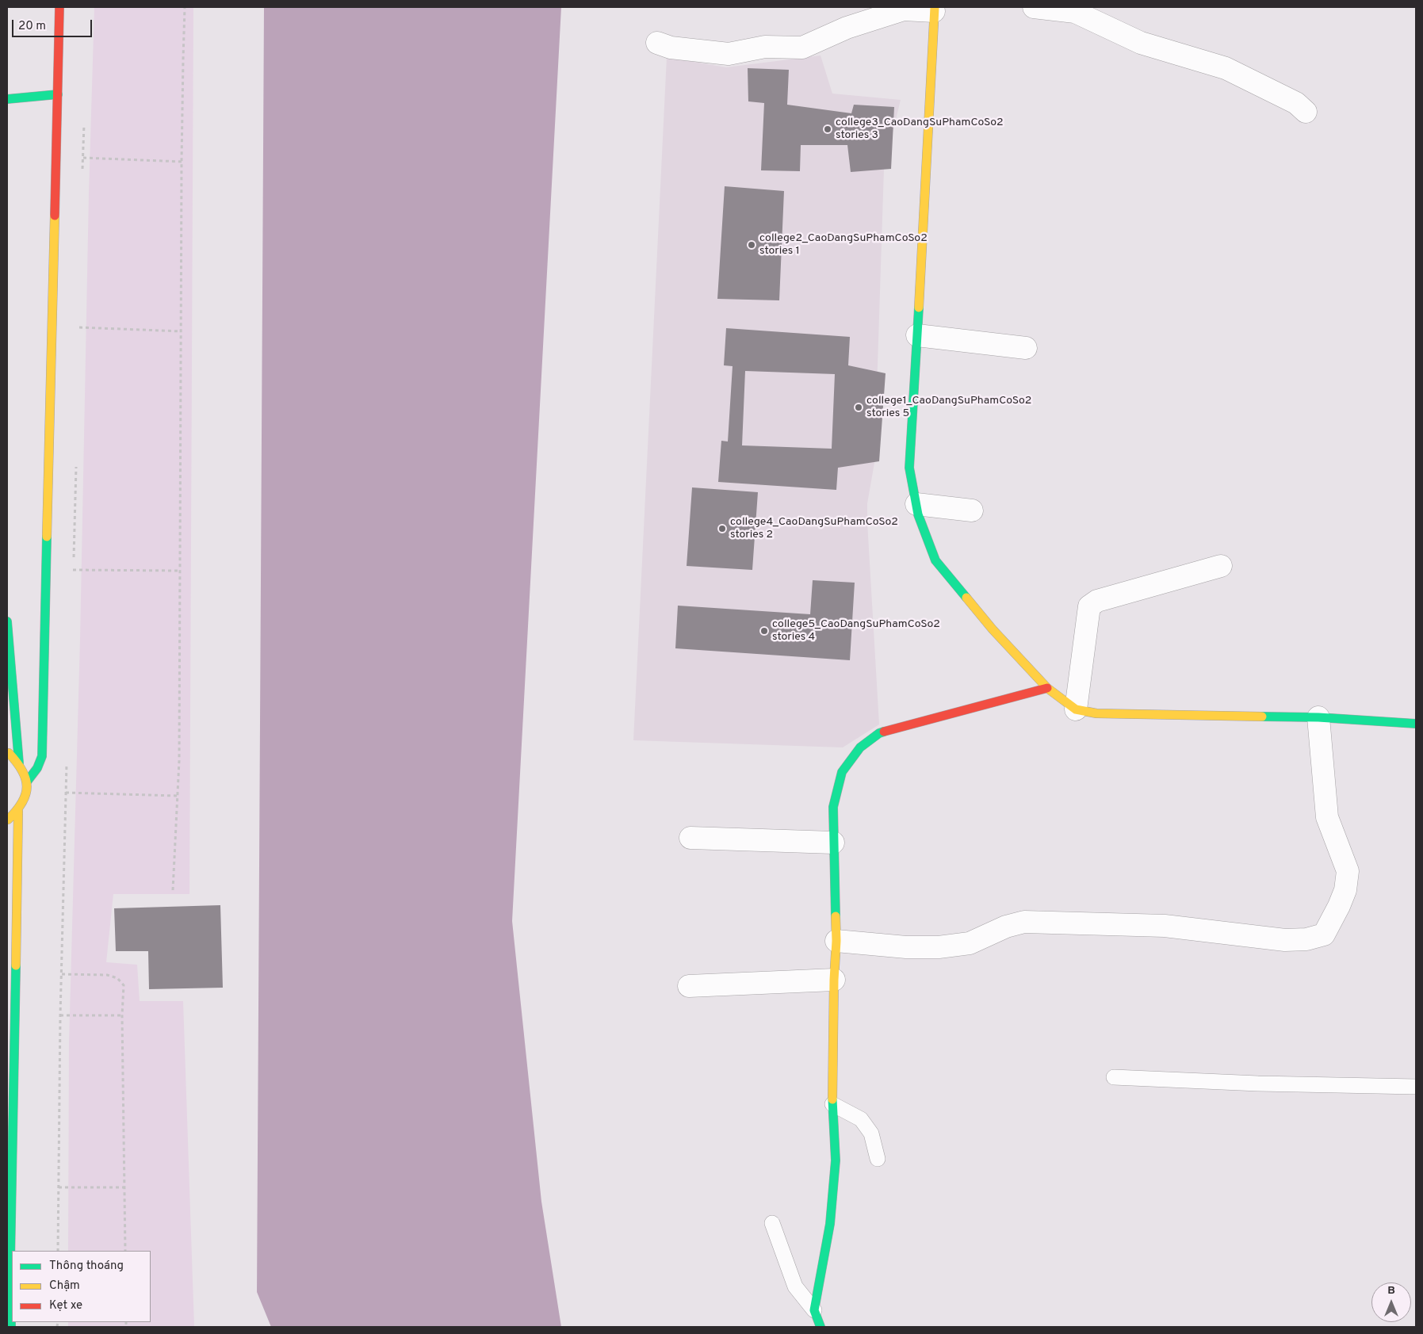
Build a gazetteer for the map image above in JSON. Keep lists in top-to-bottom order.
{
  "places": [
    "college3_CaoDangSuPhamCoSo2 stories 3",
    "college2_CaoDangSuPhamCoSo2 stories 1",
    "college1_CaoDangSuPhamCoSo2 stories 5",
    "college4_CaoDangSuPhamCoSo2 stories 2",
    "college5_CaoDangSuPhamCoSo2 stories 4"
  ],
  "legend": ["Thông thoáng", "Chậm", "Kẹt xe"],
  "scale_bar": "20 m",
  "north": "top"
}
